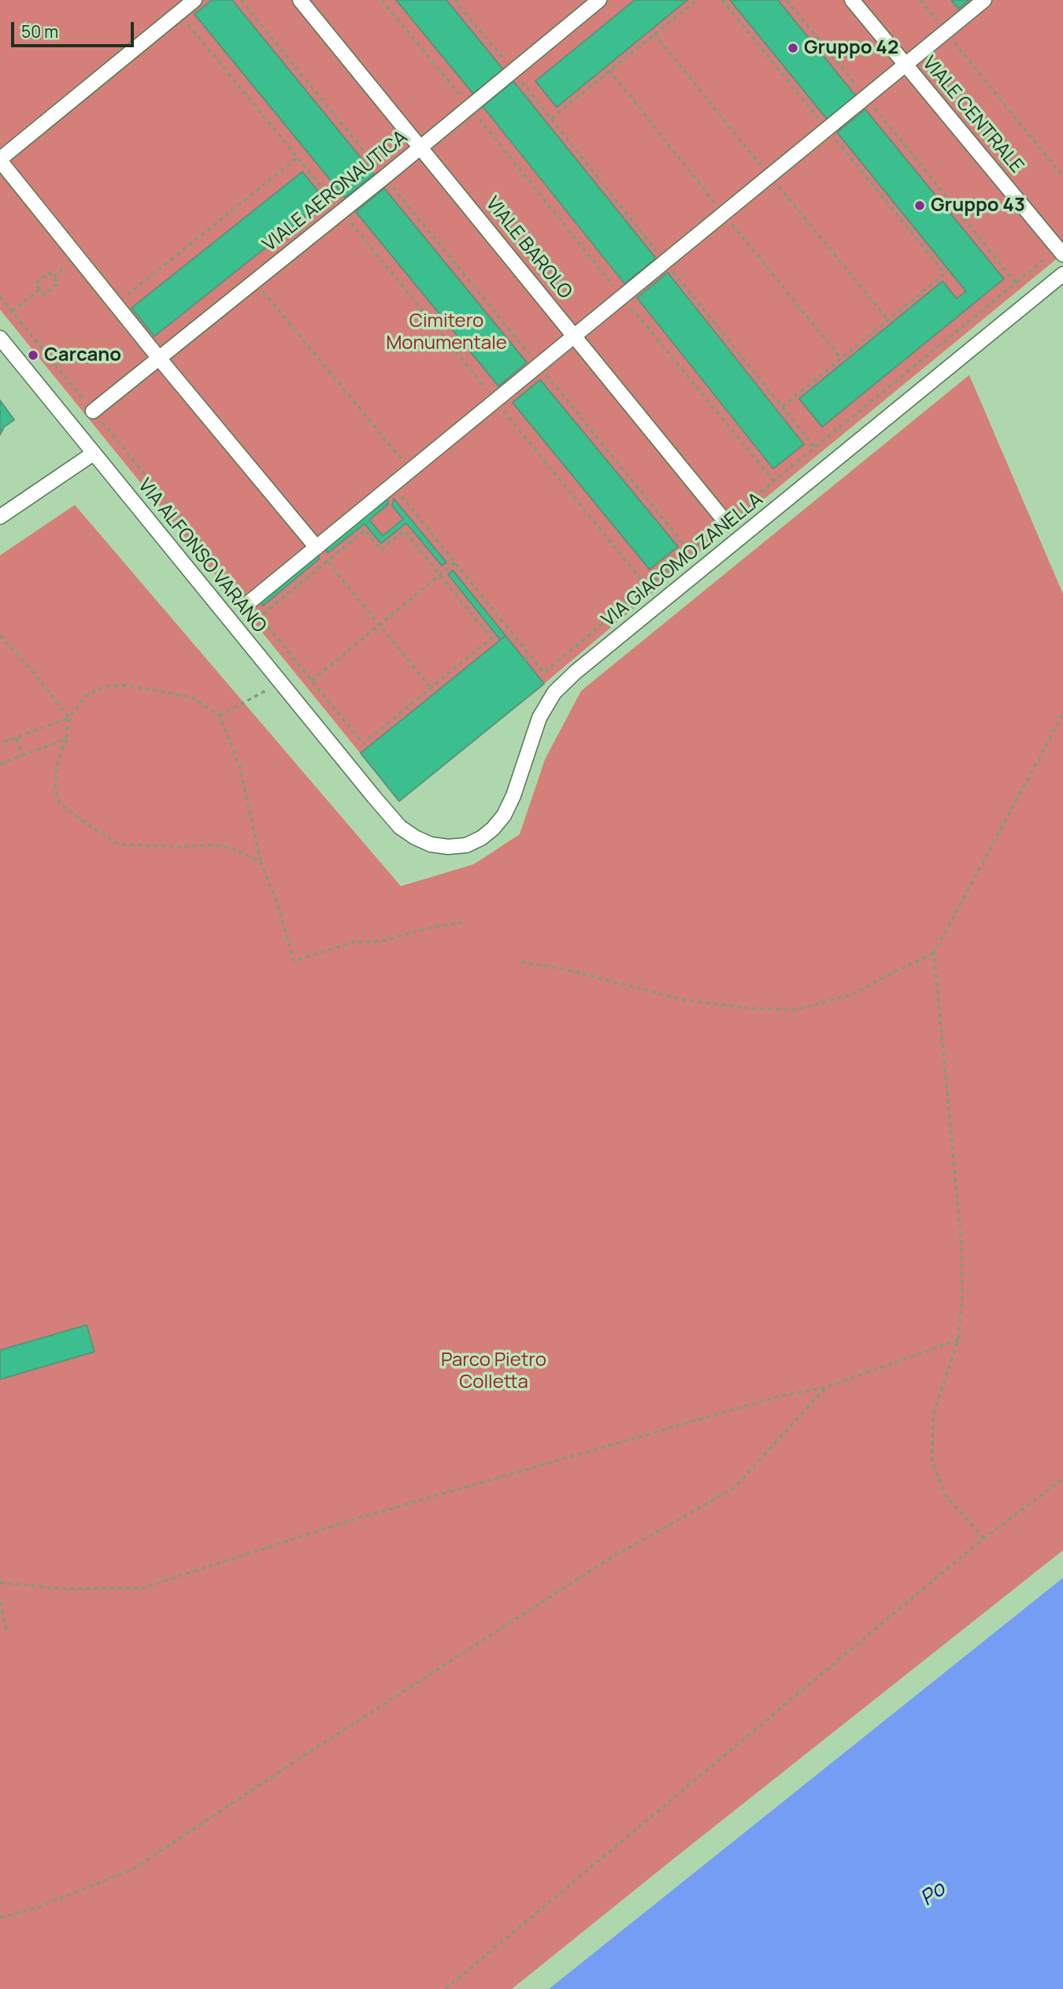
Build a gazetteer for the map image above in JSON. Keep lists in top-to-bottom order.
{
  "streets": {
    "street": [
      "VIALE CENTRALE",
      "VIALE AERONAUTICA",
      "VIALE BAROLO",
      "VIA ALFONSO VARANO",
      "VIA GIACOMO ZANELLA"
    ]
  },
  "crossings": [
    ["VIALE AERONAUTICA", "VIALE BAROLO"],
    ["VIA ALFONSO VARANO", "VIA GIACOMO ZANELLA"]
  ],
  "water": ["Po"],
  "parks": ["Cimitero Monumentale", "Parco Pietro Colletta"],
  "places": ["Gruppo 42", "Gruppo 43", "Carcano"],
  "scale_bar": "50 m"
}
